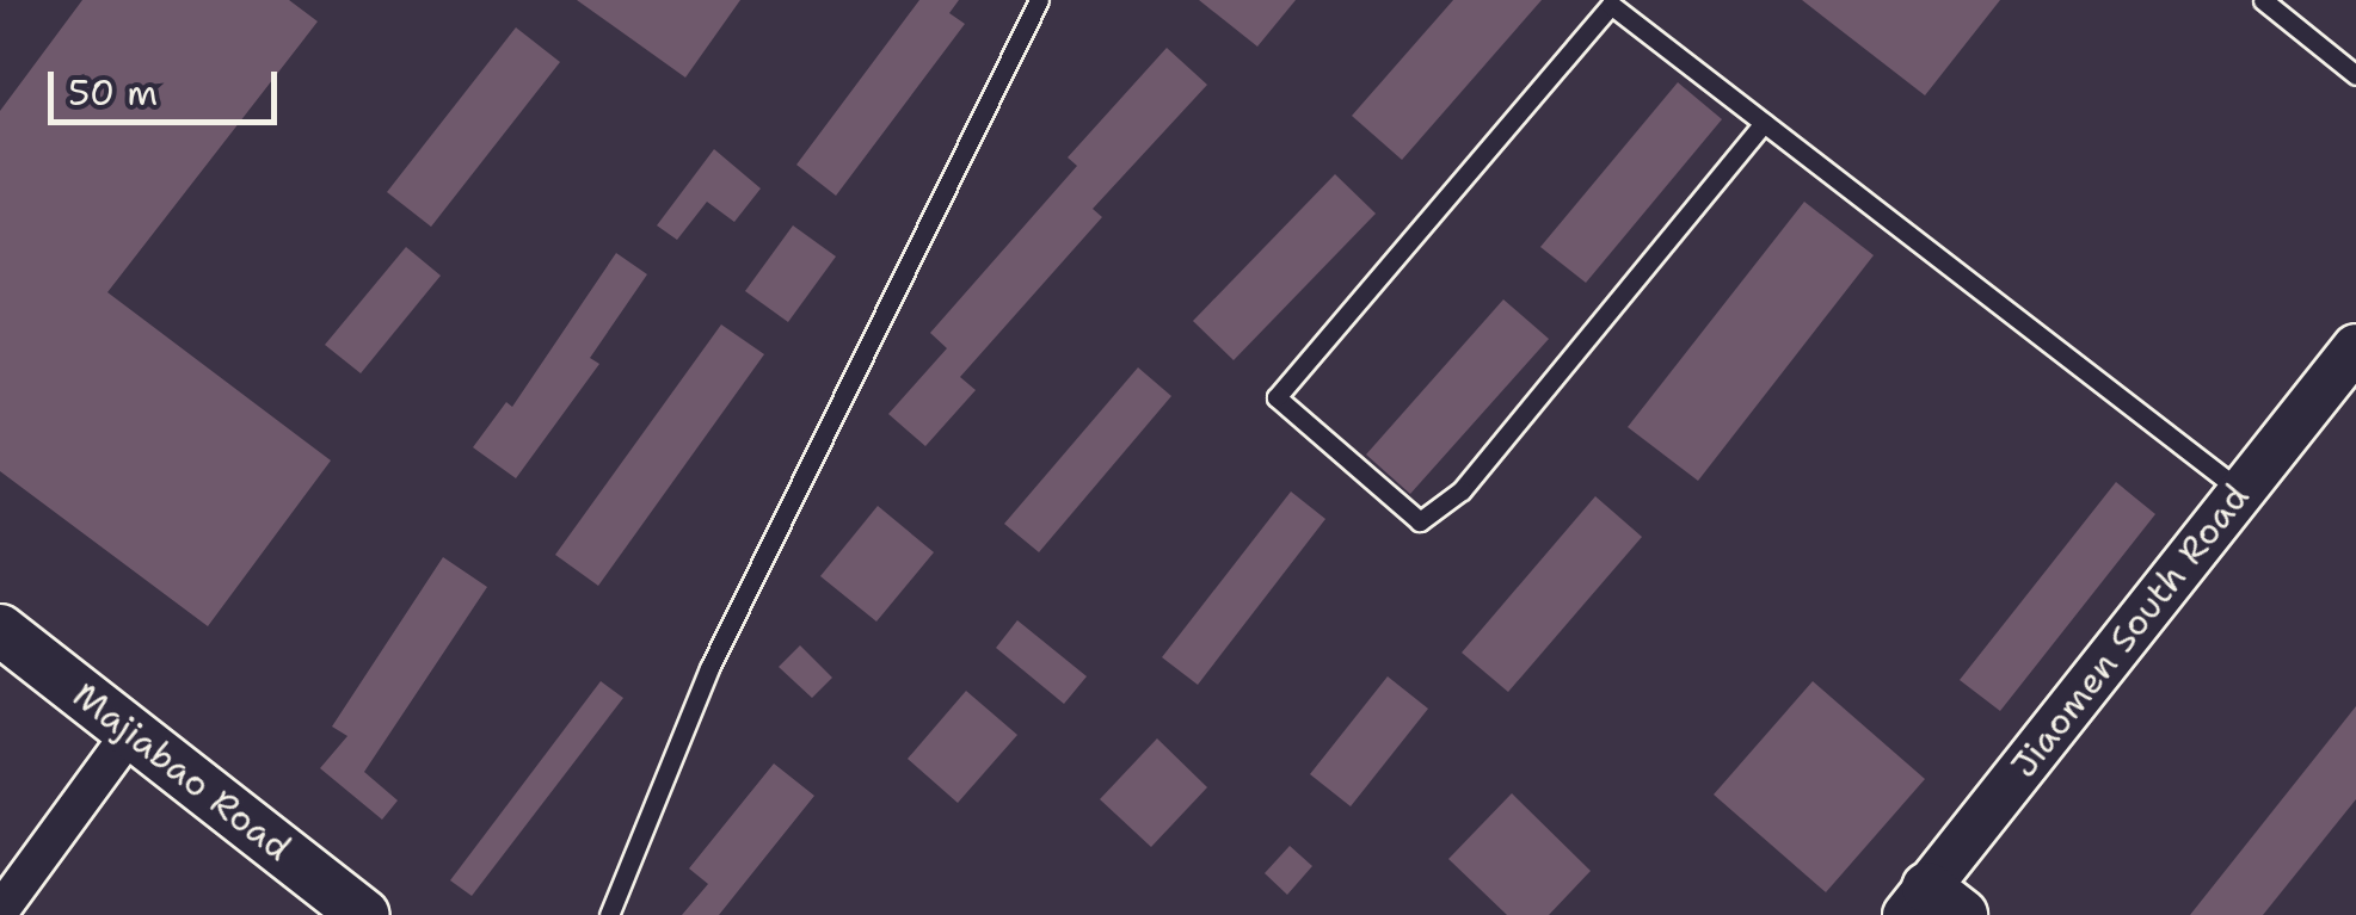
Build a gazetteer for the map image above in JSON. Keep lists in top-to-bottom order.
{
  "streets": {
    "main road": ["Majiabao Road"],
    "street": ["Jiaomen South Road"]
  },
  "scale_bar": "50 m"
}
